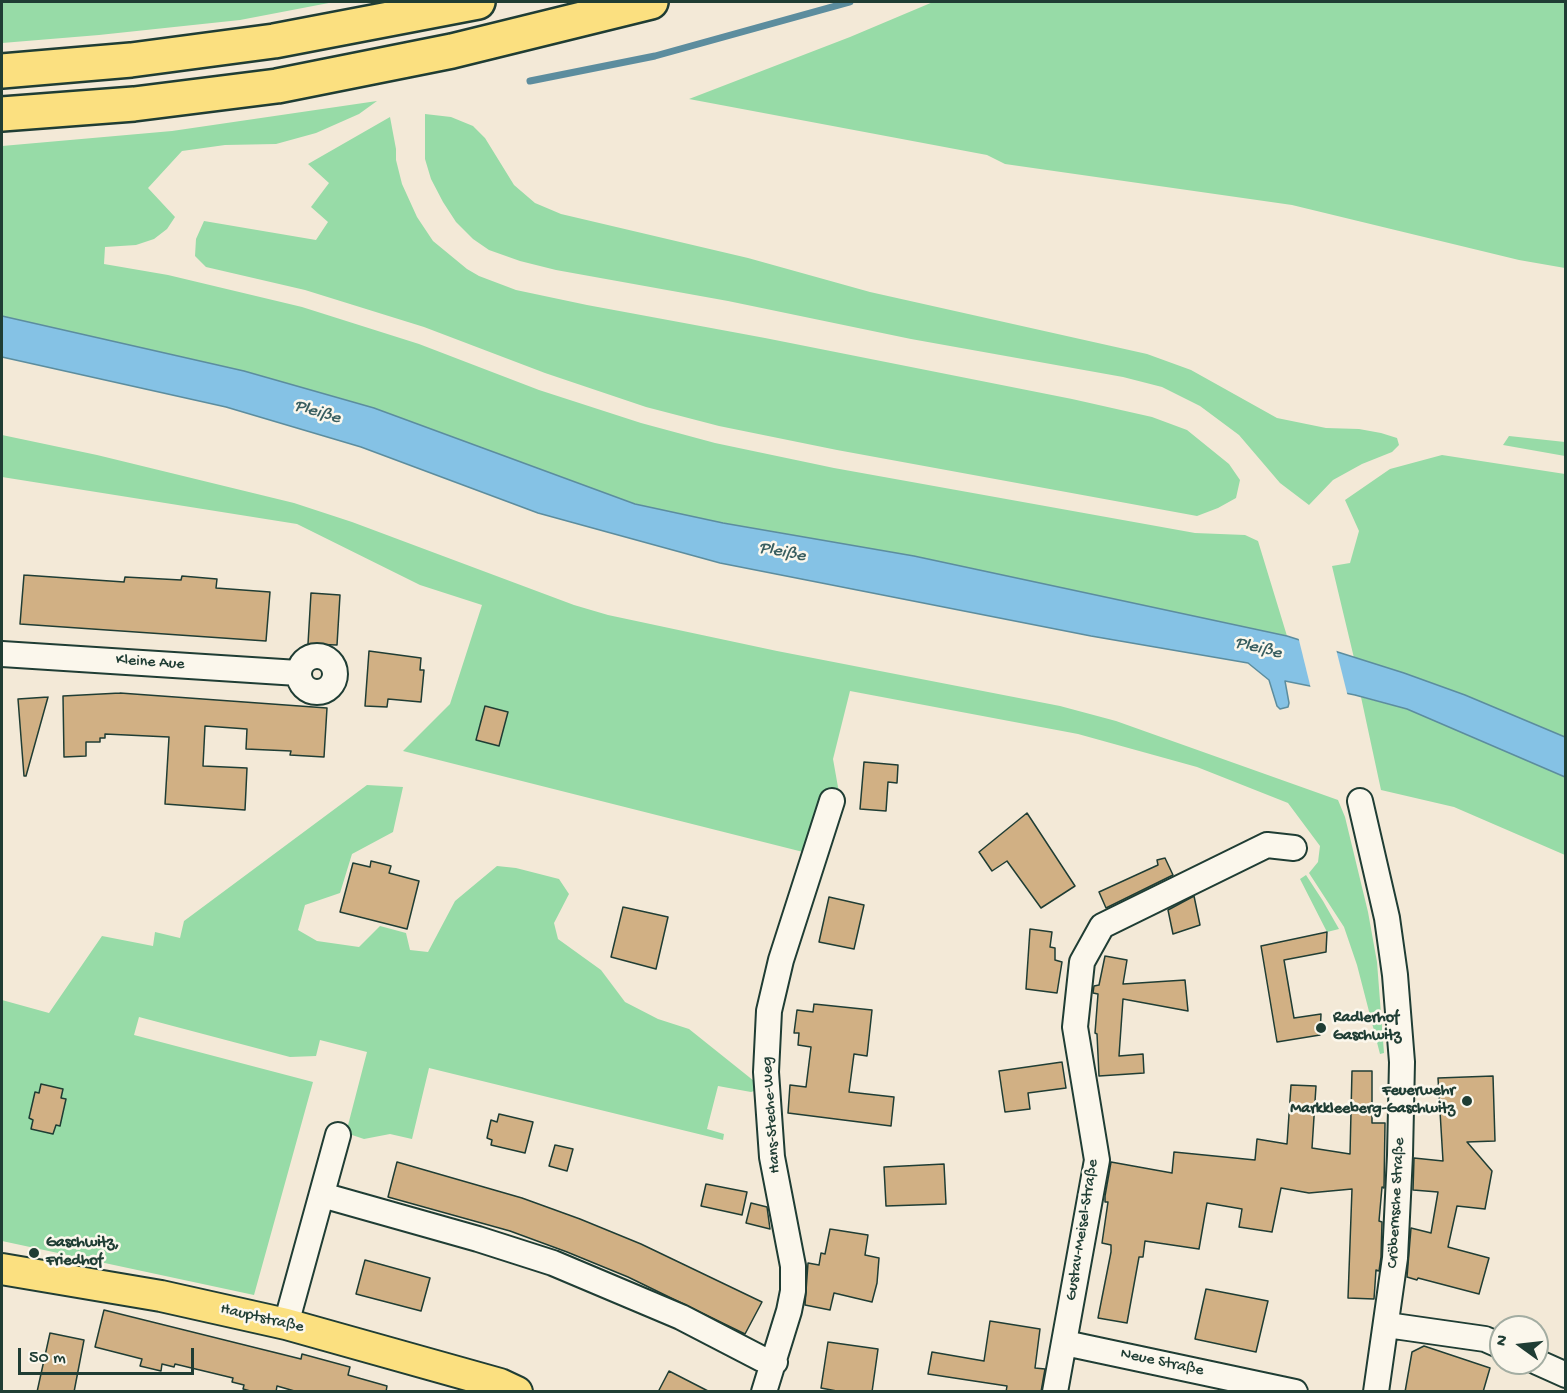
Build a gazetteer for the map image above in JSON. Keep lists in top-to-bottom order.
{
  "streets": {
    "main road": ["Hauptstraße"],
    "street": [
      "Kleine Aue",
      "Hans-Steche-Weg",
      "Cröbernsche Straße",
      "Gustav-Meisel-Straße",
      "Neue Straße"
    ]
  },
  "crossings": [
    ["Gustav-Meisel-Straße", "Neue Straße"]
  ],
  "water": ["Pleiße"],
  "places": ["Radlerhof Gaschwitz", "Feuerwehr Markkleeberg-Gaschwitz", "Gaschwitz, Friedhof"],
  "scale_bar": "50 m",
  "north": "left"
}
